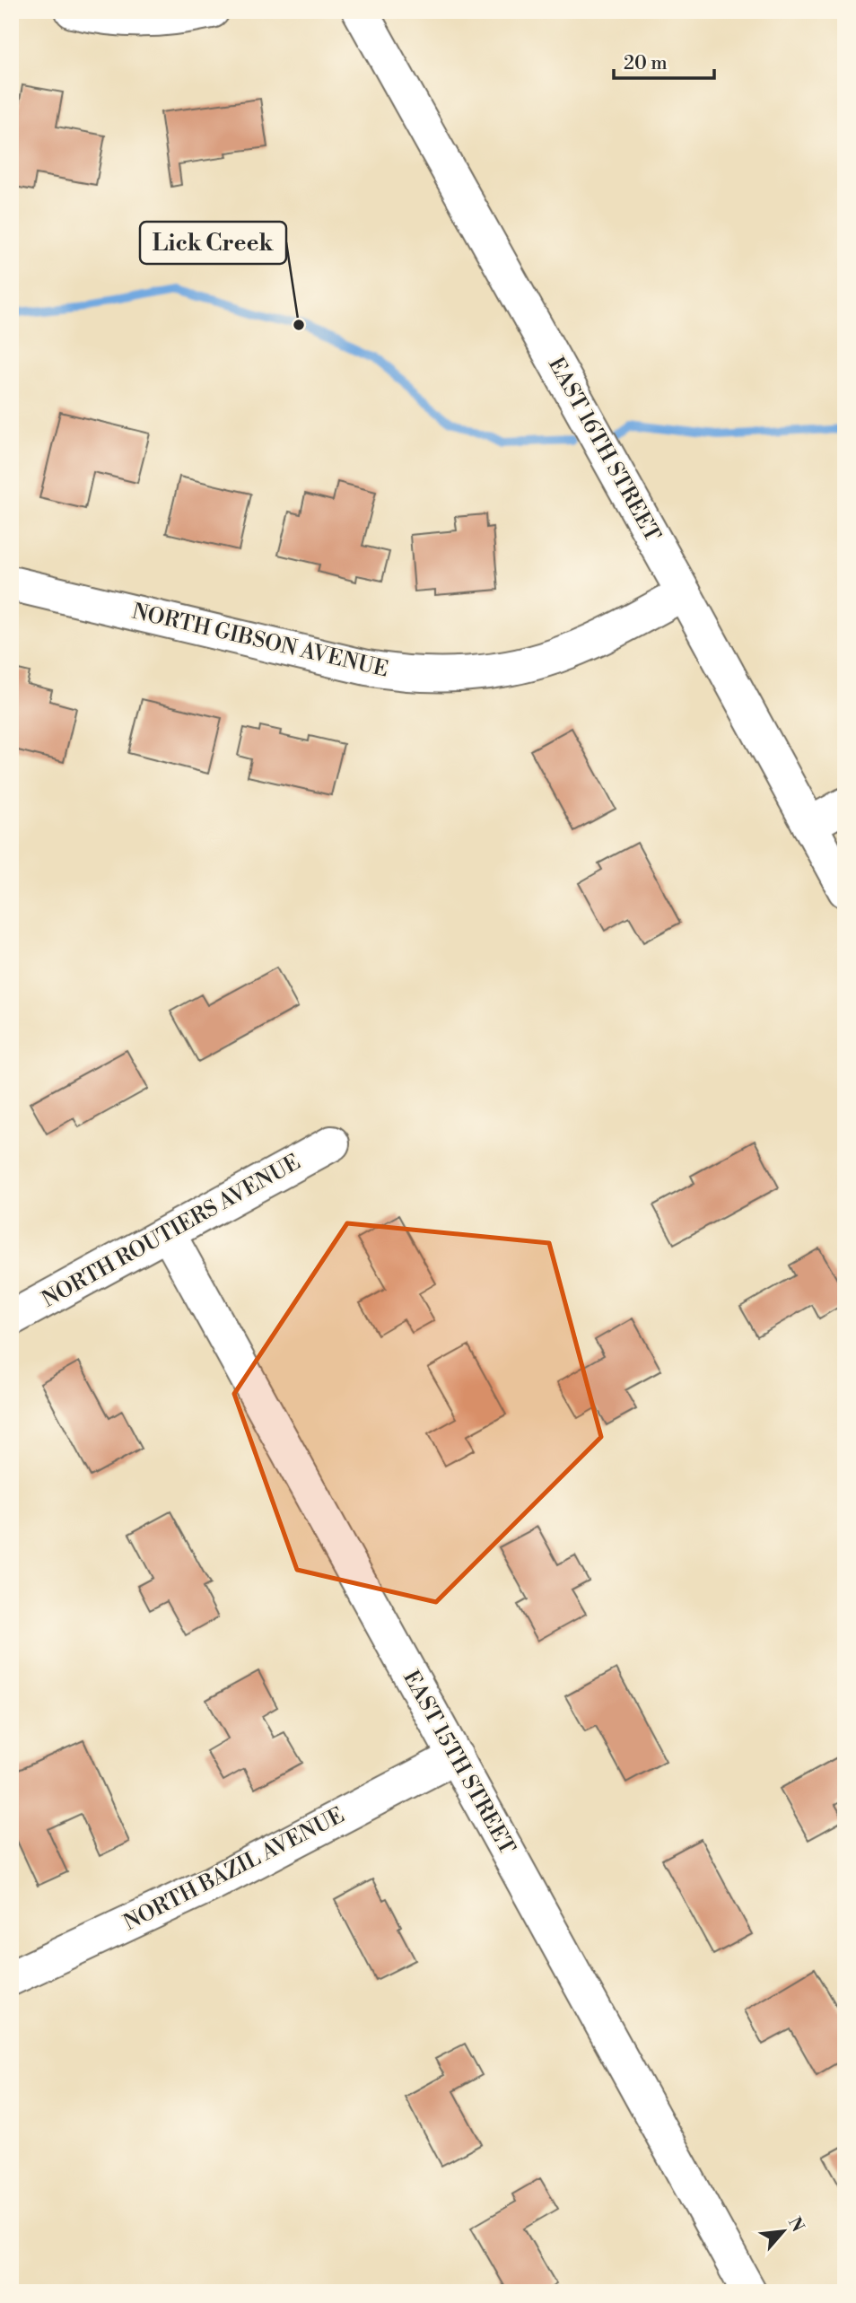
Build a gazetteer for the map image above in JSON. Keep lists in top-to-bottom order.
{
  "streets": {
    "street": [
      "EAST 16TH STREET",
      "NORTH GIBSON AVENUE",
      "NORTH ROUTIERS AVENUE",
      "EAST 15TH STREET",
      "NORTH BAZIL AVENUE"
    ]
  },
  "crossings": [
    ["EAST 16TH STREET", "NORTH GIBSON AVENUE"],
    ["NORTH ROUTIERS AVENUE", "EAST 15TH STREET"],
    ["EAST 15TH STREET", "NORTH BAZIL AVENUE"]
  ],
  "places": ["Lick Creek"],
  "scale_bar": "20 m",
  "north": "top right"
}
